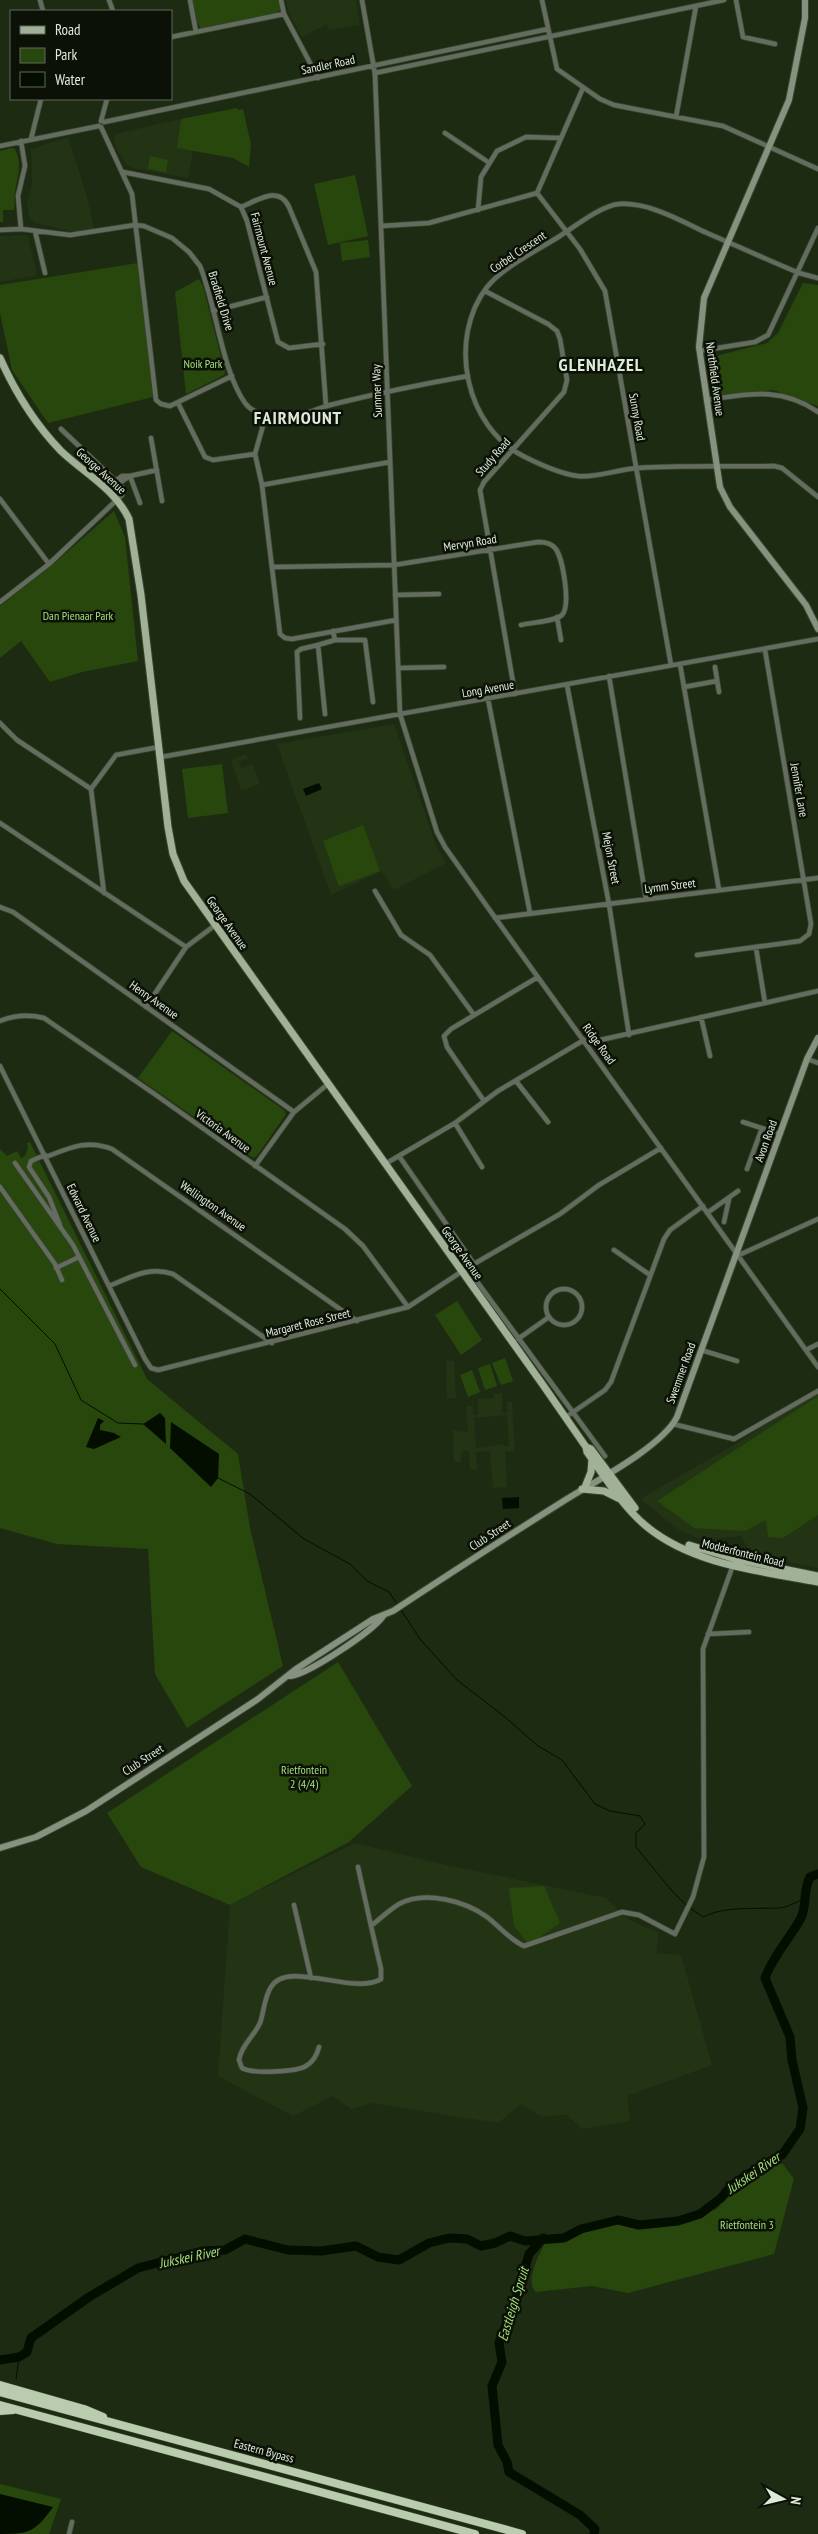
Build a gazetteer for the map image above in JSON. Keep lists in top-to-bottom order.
{
  "streets": {
    "highway": ["Eastern Bypass"],
    "main road": [
      "Northfield Avenue",
      "George Avenue",
      "Avon Road",
      "Swemmer Road",
      "Club Street",
      "Modderfontein Road"
    ],
    "street": [
      "Sandler Road",
      "Fairmount Avenue",
      "Corbel Crescent",
      "Bradfield Drive",
      "Summer Way",
      "Sunny Road",
      "Study Road",
      "Mervyn Road",
      "Long Avenue",
      "Jennifer Lane",
      "Mejon Street",
      "Lymm Street",
      "Henry Avenue",
      "Ridge Road",
      "Victoria Avenue",
      "Wellington Avenue",
      "Edward Avenue",
      "Margaret Rose Street"
    ]
  },
  "crossings": [
    ["Sandler Road", "Summer Way"],
    ["Corbel Crescent", "Bradfield Drive"],
    ["Corbel Crescent", "Northfield Avenue"],
    ["Corbel Crescent", "Sunny Road"],
    ["Corbel Crescent", "Study Road"],
    ["Bradfield Drive", "Summer Way"],
    ["Summer Way", "Mervyn Road"],
    ["Summer Way", "Long Avenue"],
    ["Summer Way", "Ridge Road"],
    ["Sunny Road", "Long Avenue"],
    ["Study Road", "Mervyn Road"],
    ["Study Road", "Long Avenue"],
    ["George Avenue", "Long Avenue"],
    ["George Avenue", "Margaret Rose Street"],
    ["George Avenue", "Swemmer Road"],
    ["George Avenue", "Club Street"],
    ["George Avenue", "Modderfontein Road"],
    ["Long Avenue", "Jennifer Lane"],
    ["Long Avenue", "Mejon Street"],
    ["Long Avenue", "Ridge Road"],
    ["Jennifer Lane", "Lymm Street"],
    ["Mejon Street", "Lymm Street"],
    ["Lymm Street", "Ridge Road"],
    ["Ridge Road", "Avon Road"],
    ["Ridge Road", "Margaret Rose Street"],
    ["Ridge Road", "Swemmer Road"],
    ["Victoria Avenue", "Margaret Rose Street"],
    ["Avon Road", "Swemmer Road"],
    ["Wellington Avenue", "Edward Avenue"],
    ["Wellington Avenue", "Margaret Rose Street"],
    ["Edward Avenue", "Margaret Rose Street"],
    ["Swemmer Road", "Club Street"],
    ["Swemmer Road", "Modderfontein Road"],
    ["Club Street", "Modderfontein Road"]
  ],
  "districts": ["GLENHAZEL", "FAIRMOUNT"],
  "water": ["Jukskei River", "Eastleigh Spruit"],
  "parks": [
    "Noik Park",
    "Dan Pienaar Park",
    "Rietfontein 2 (4/4)",
    "Rietfontein 3"
  ],
  "legend": ["Road", "Park", "Water"],
  "north": "right"
}
